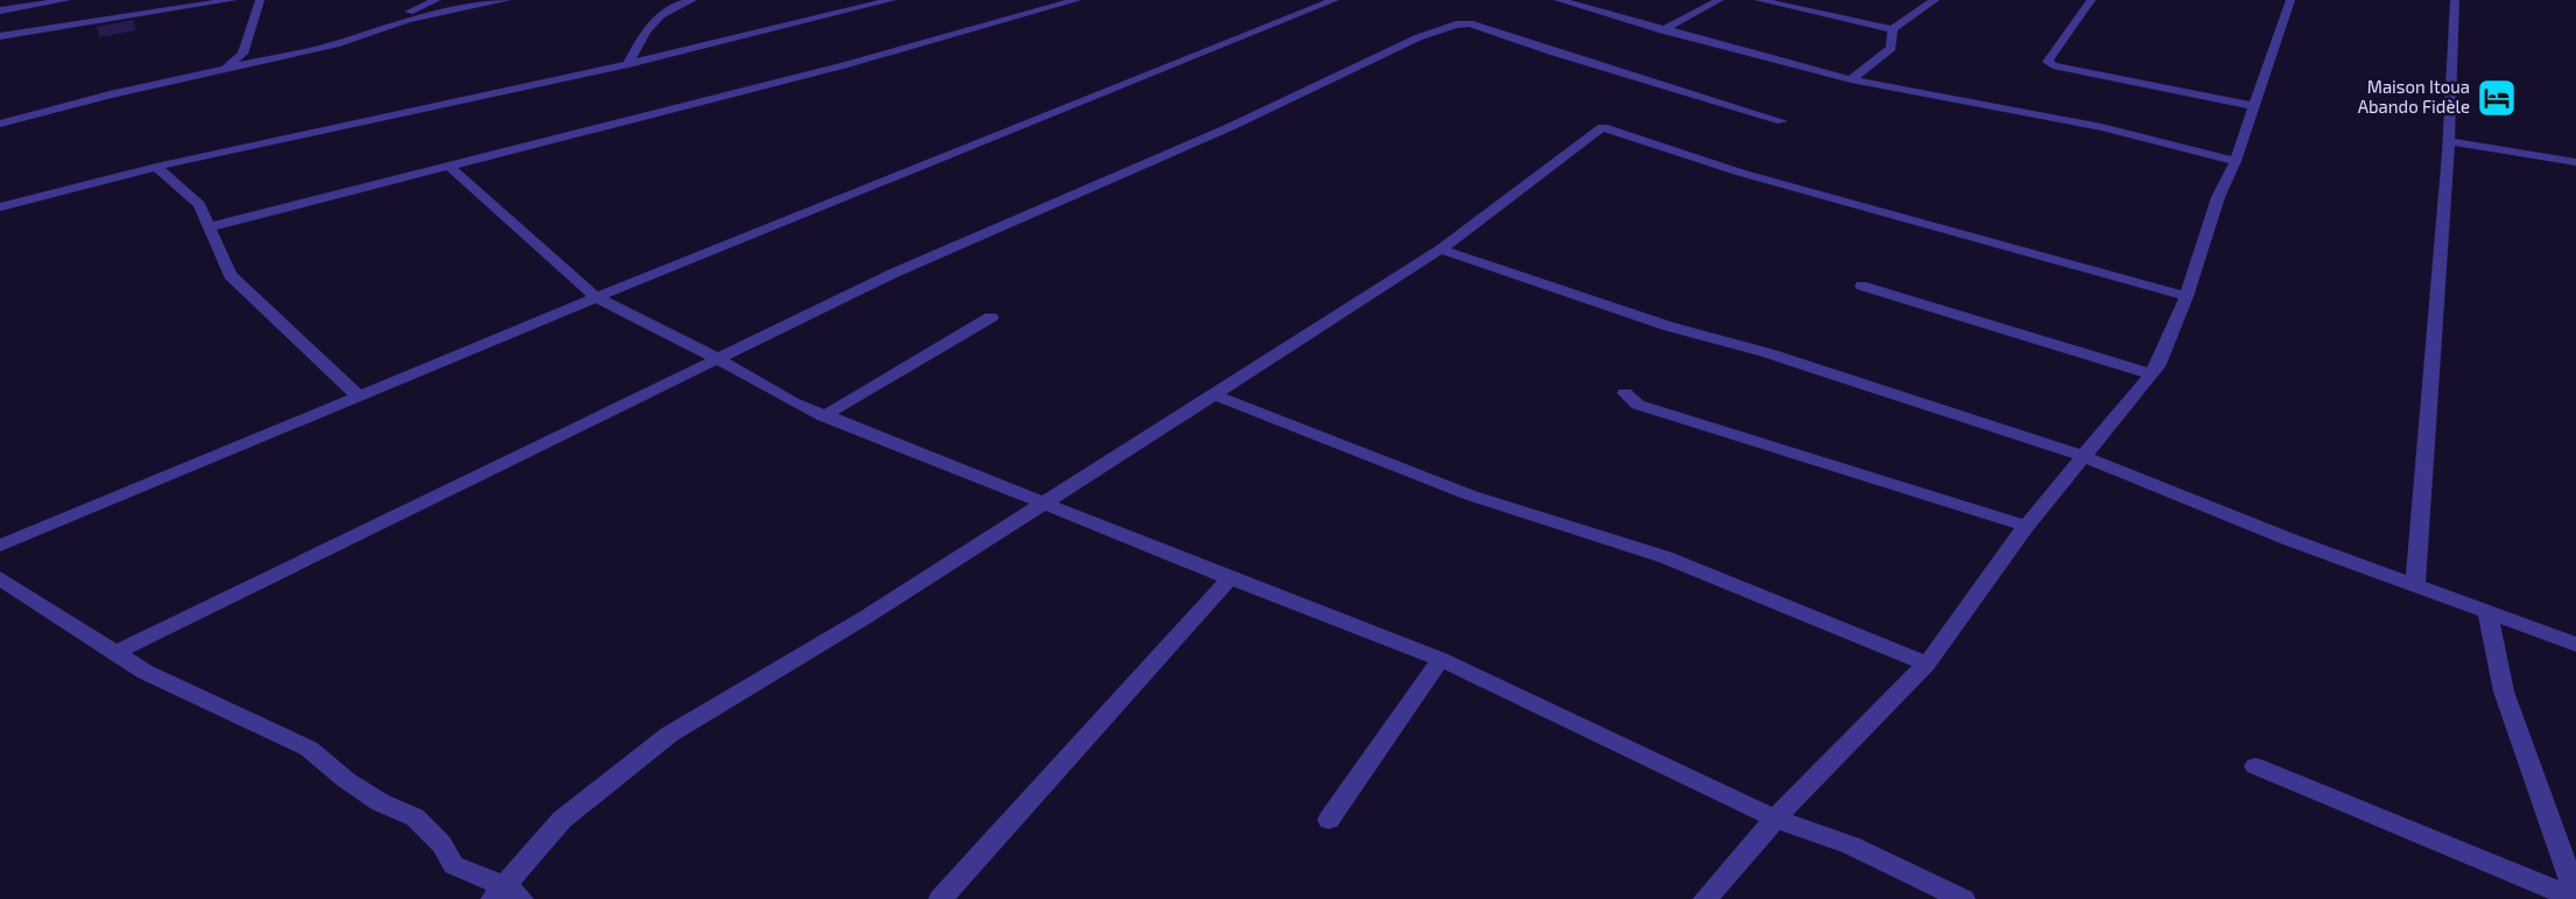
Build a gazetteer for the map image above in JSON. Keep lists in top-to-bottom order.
{
  "places": {
    "hotel": ["Maison Itoua Abando Fidèle"]
  }
}
